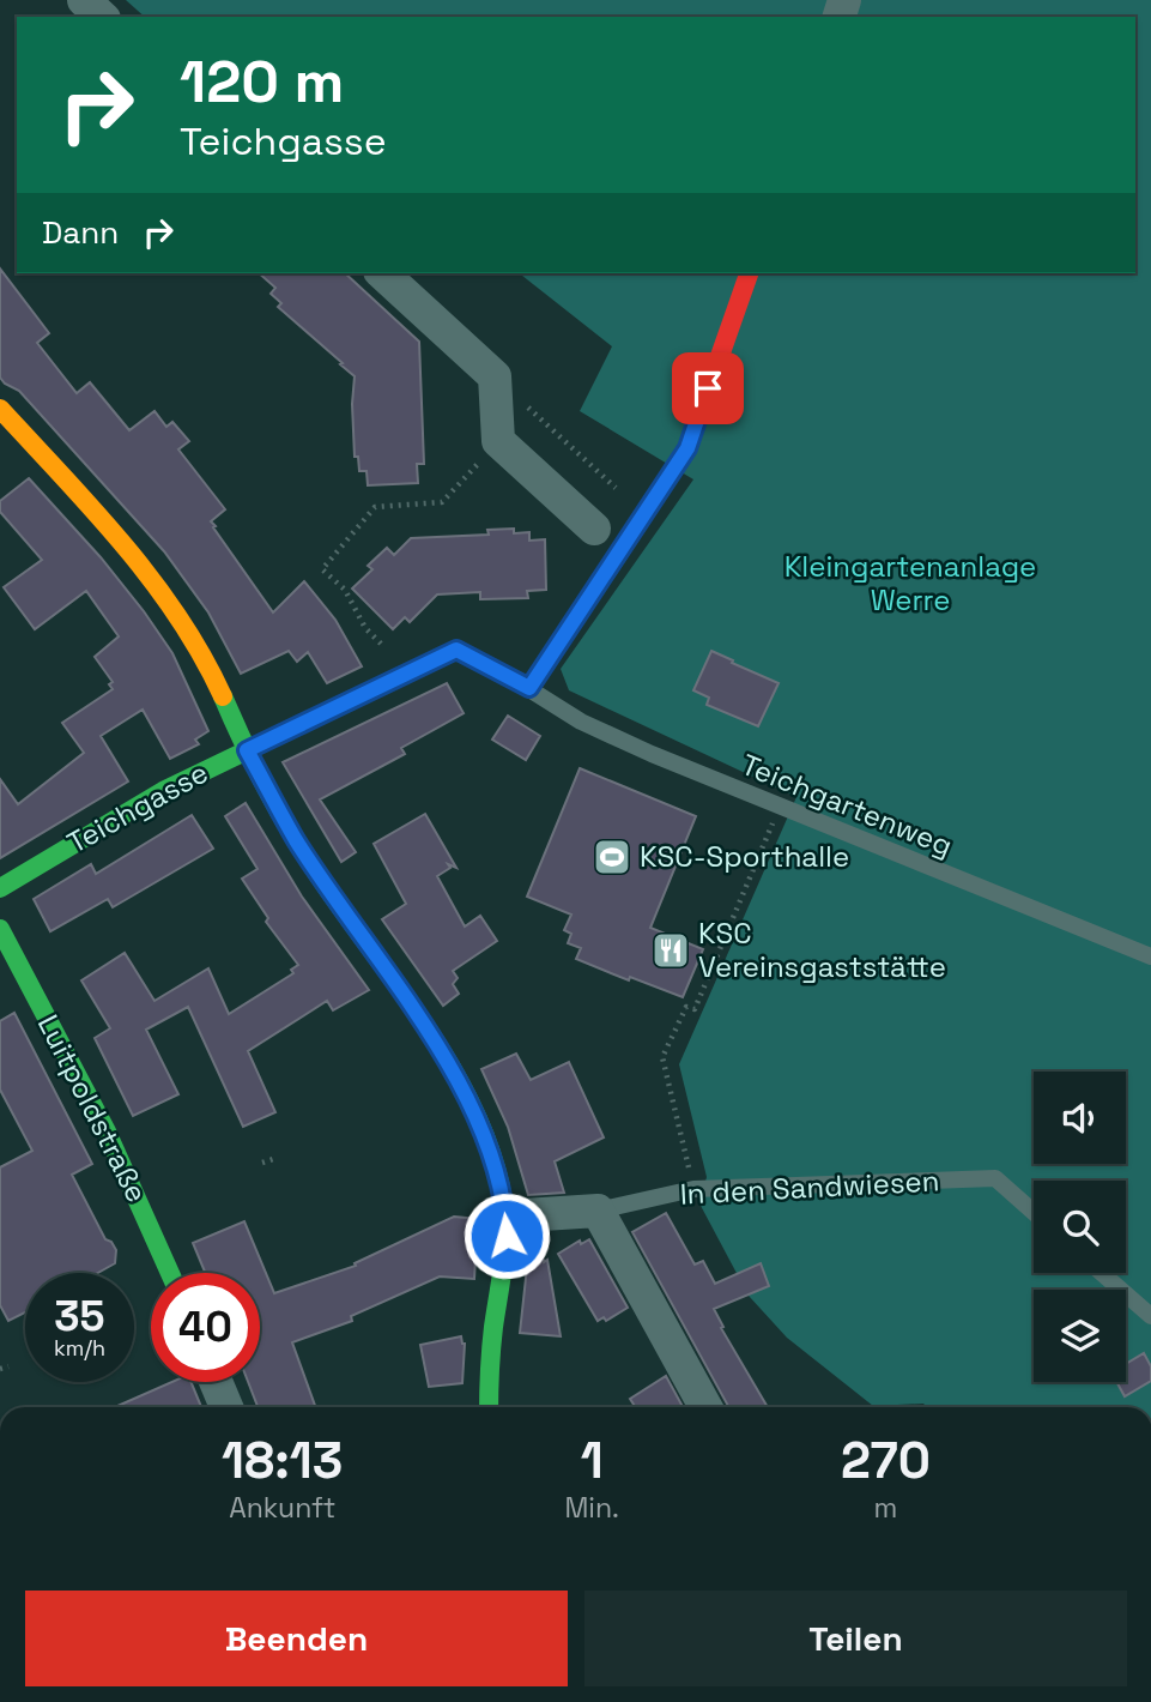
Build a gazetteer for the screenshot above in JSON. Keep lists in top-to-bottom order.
{
  "streets": {
    "street": ["Teichgasse", "Luitpoldstraße", "In den Sandwiesen"],
    "lane": ["Teichgartenweg"]
  },
  "crossings": [
    ["Teichgartenweg", "Teichgasse"]
  ],
  "parks": ["Kleingartenanlage Werre"],
  "places": {
    "sports": ["KSC-Sporthalle"],
    "restaurant": ["KSC Vereinsgaststätte"]
  },
  "page": {
    "turn": ["120 m", "Teichgasse"],
    "then": "Dann",
    "speed": "35 km/h",
    "limit": "40",
    "eta": [
      "18:13",
      "Ankunft",
      "1",
      "Min.",
      "270",
      "m"
    ],
    "buttons": ["Beenden", "Teilen"]
  }
}
